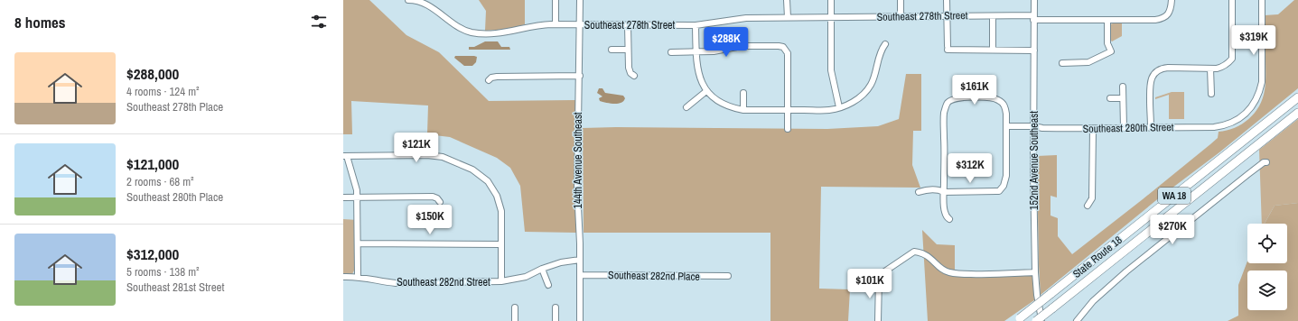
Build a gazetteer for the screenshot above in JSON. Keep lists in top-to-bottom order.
{
  "streets": {
    "highway": ["WA 18", "State Route 18"],
    "street": [
      "Southeast 278th Street",
      "Southeast 280th Street",
      "144th Avenue Southeast",
      "152nd Avenue Southeast",
      "Southeast 282nd Place",
      "Southeast 282nd Street"
    ]
  },
  "crossings": [
    ["Southeast 278th Street", "144th Avenue Southeast"],
    ["Southeast 278th Street", "152nd Avenue Southeast"],
    ["Southeast 280th Street", "152nd Avenue Southeast"],
    ["144th Avenue Southeast", "Southeast 282nd Place"],
    ["144th Avenue Southeast", "Southeast 282nd Street"]
  ],
  "page": {
    "heading": "8 homes",
    "price": [
      "$319K",
      "$288K",
      "$161K",
      "$121K",
      "$312K",
      "$150K",
      "$270K",
      "$101K"
    ],
    "list": [
      {
        "name": "$288,000",
        "note": "4 rooms · 124 m² · Southeast 278th Place"
      },
      {
        "name": "$121,000",
        "note": "2 rooms · 68 m² · Southeast 280th Place"
      },
      {
        "name": "$312,000",
        "note": "5 rooms · 138 m² · Southeast 281st Street"
      }
    ]
  }
}
